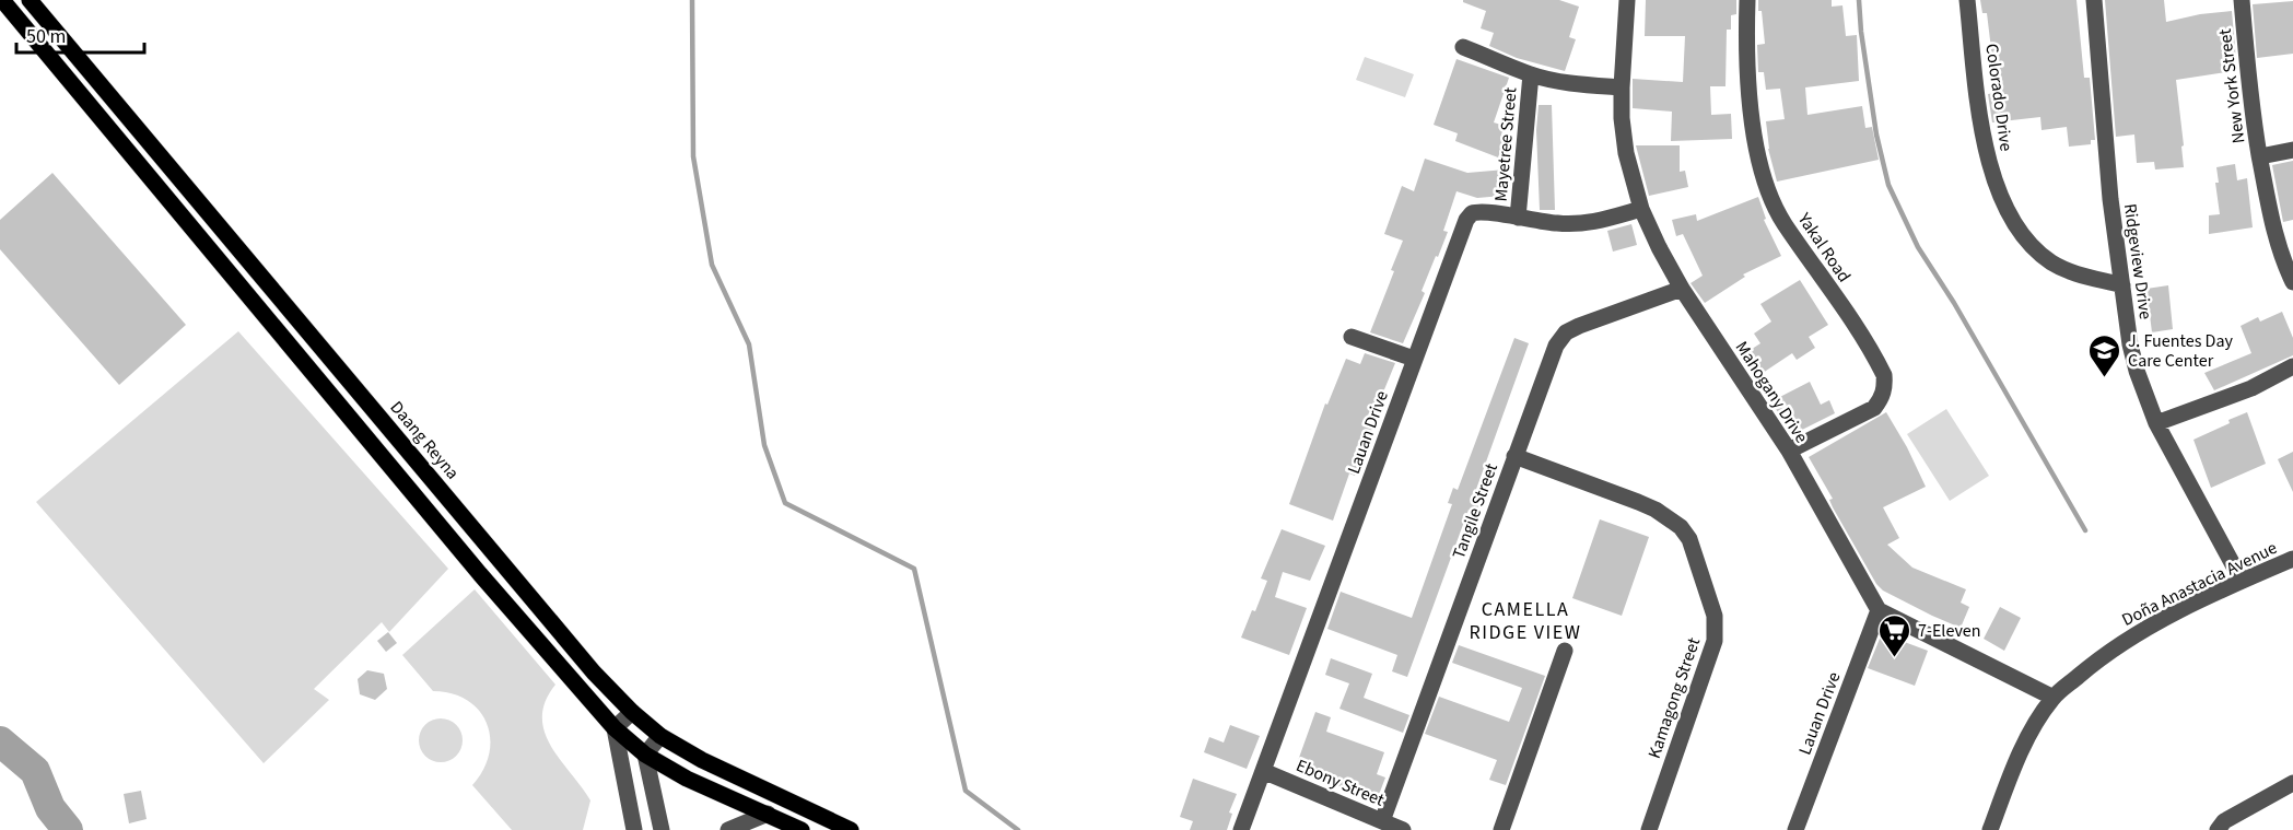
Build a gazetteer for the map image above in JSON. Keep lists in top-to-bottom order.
{
  "streets": {
    "main road": ["Daang Reyna"],
    "street": [
      "New York Street",
      "Colorado Drive",
      "Mayetree Street",
      "Yakal Road",
      "Ridgeview Drive",
      "Mahogany Drive",
      "Lauan Drive",
      "Tangile Street",
      "Doña Anastacia Avenue",
      "Kamagong Street",
      "Ebony Street"
    ]
  },
  "crossings": [
    ["Colorado Drive", "Ridgeview Drive"],
    ["Mayetree Street", "Lauan Drive"],
    ["Yakal Road", "Mahogany Drive"],
    ["Ridgeview Drive", "Doña Anastacia Avenue"],
    ["Mahogany Drive", "Lauan Drive"],
    ["Mahogany Drive", "Tangile Street"],
    ["Lauan Drive", "Ebony Street"],
    ["Tangile Street", "Kamagong Street"],
    ["Tangile Street", "Ebony Street"]
  ],
  "districts": ["CAMELLA RIDGE VIEW"],
  "places": {
    "school or university": ["J. Fuentes Day Care Center"],
    "supermarket": ["7-Eleven"]
  },
  "scale_bar": "50 m"
}
